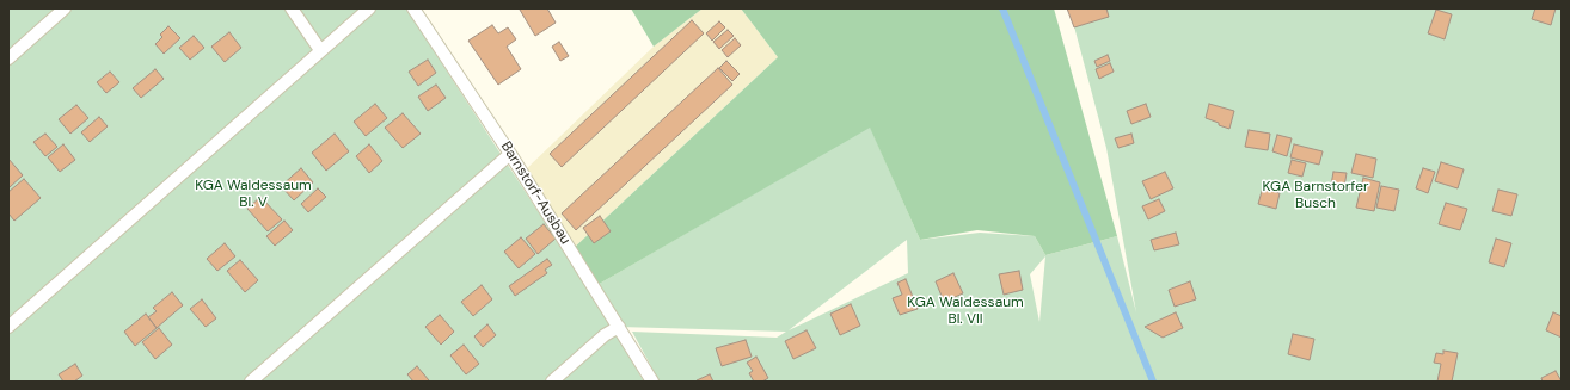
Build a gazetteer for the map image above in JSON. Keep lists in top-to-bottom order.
{
  "streets": {
    "lane": ["Barnstorf-Ausbau"]
  },
  "parks": ["KGA Waldessaum Bl. V", "KGA Barnstorfer Busch", "KGA Waldessaum Bl. VII"]
}
